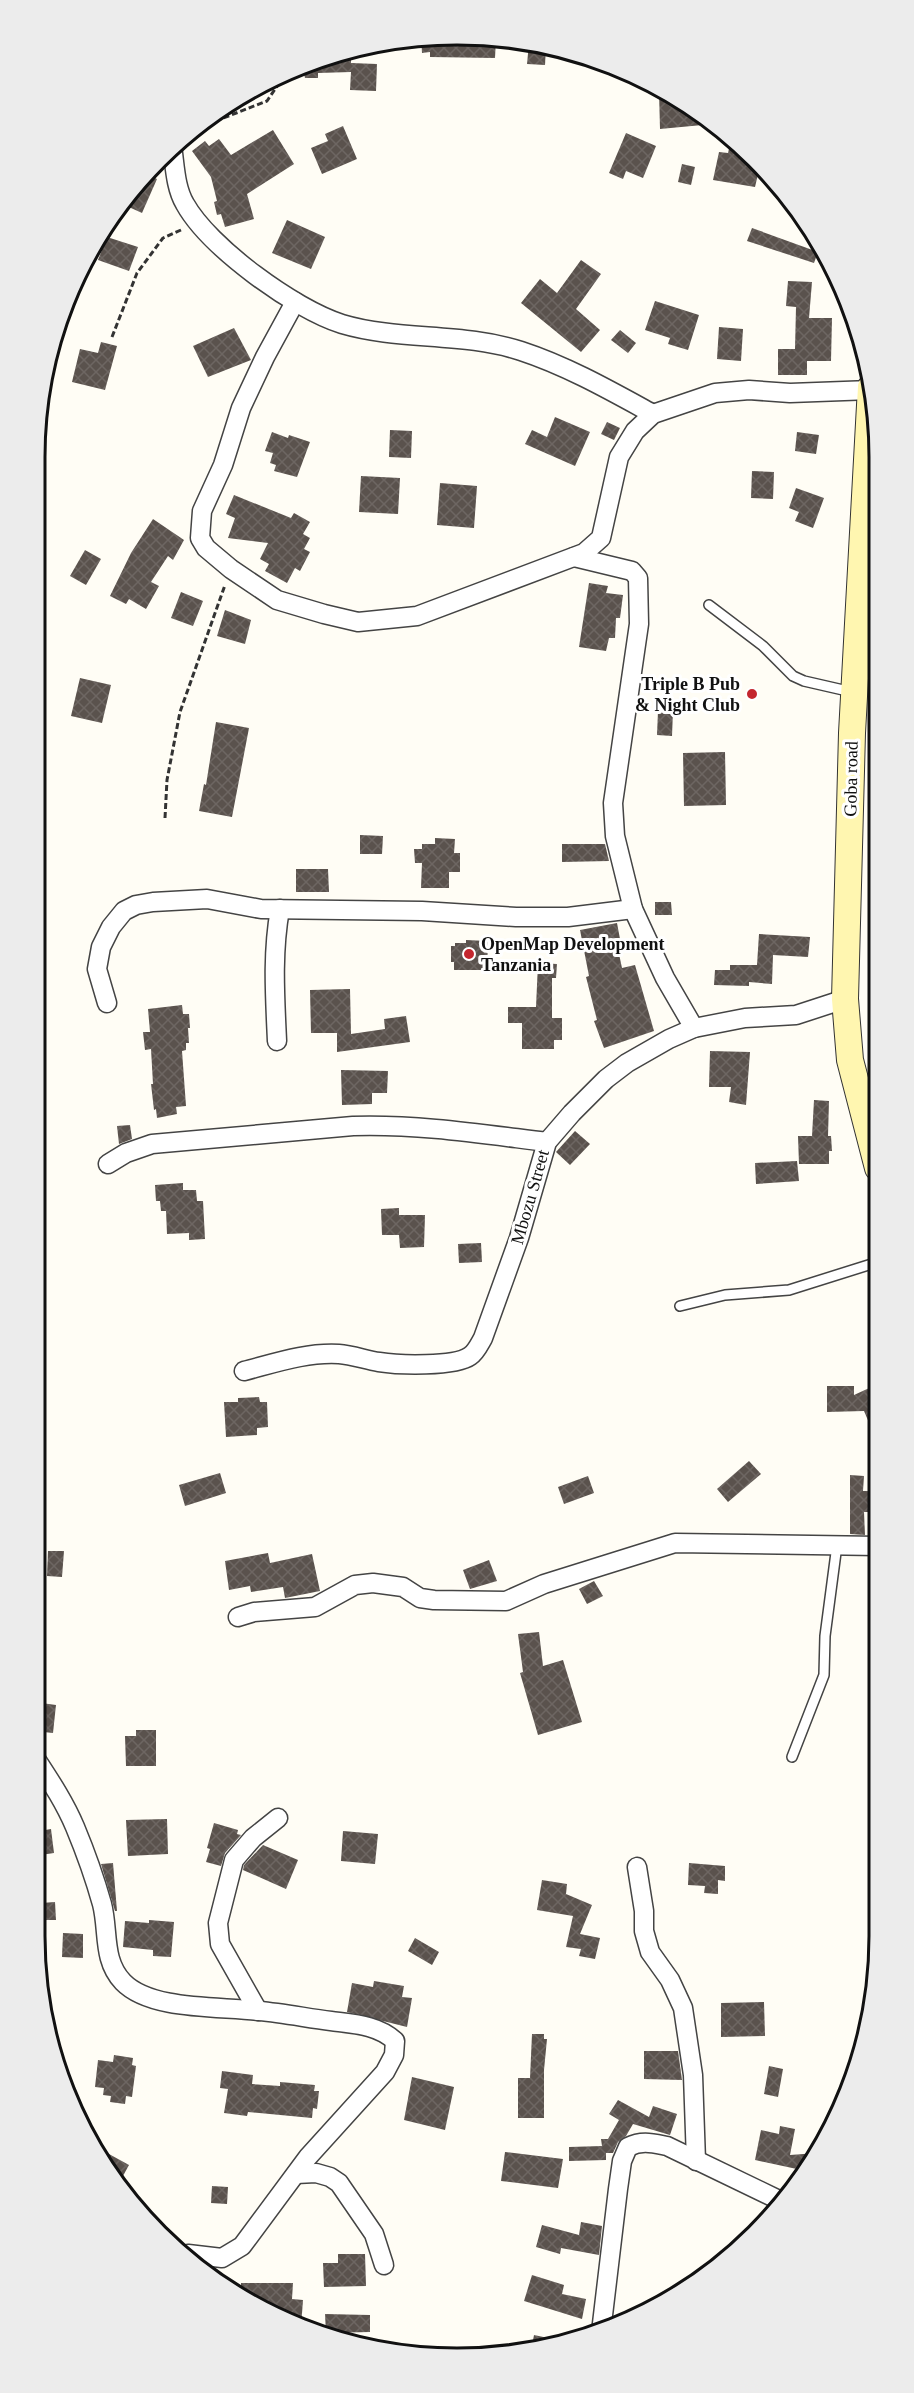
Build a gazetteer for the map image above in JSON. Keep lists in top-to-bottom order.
{
  "streets": {
    "street": ["Goba road", "Mbozu Street"]
  },
  "crossings": [
    ["Goba road", "Mbozu Street"]
  ],
  "places": ["Triple B Pub & Night Club", "OpenMap Development Tanzania"]
}
